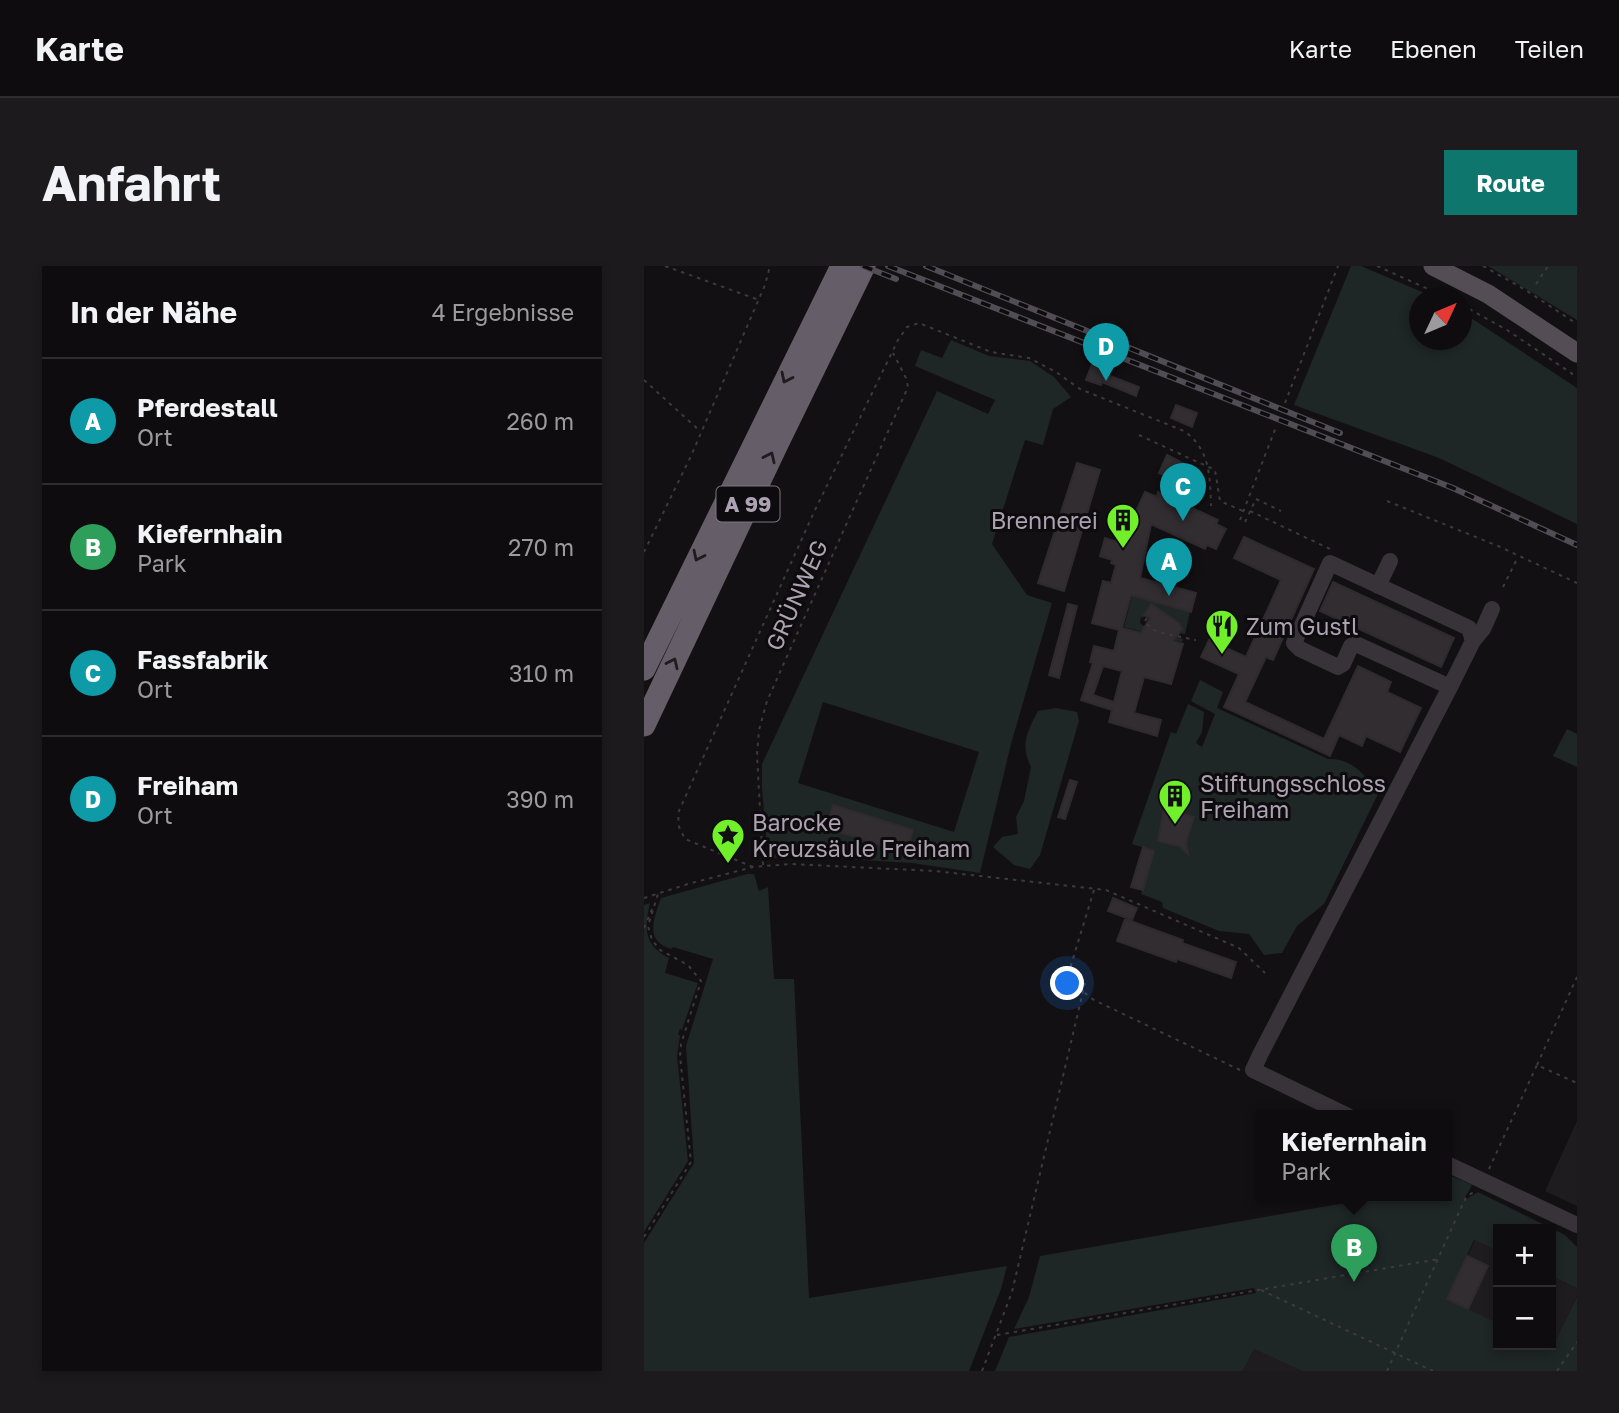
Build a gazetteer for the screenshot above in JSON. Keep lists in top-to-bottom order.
{
  "streets": {
    "highway": ["A 99"],
    "path": ["GRÜNWEG"]
  },
  "places": {
    "building": ["Brennerei", "Stiftungsschloss Freiham"],
    "restaurant": ["Zum Gustl"],
    "place": ["Barocke Kreuzsäule Freiham"]
  },
  "north": "top right",
  "page": {
    "header": "Karte",
    "nav": ["Karte", "Ebenen", "Teilen"],
    "buttons": "Route",
    "title": "Anfahrt",
    "heading": ["In der Nähe", "4 Ergebnisse"],
    "pins": [
      "D",
      "C",
      "A",
      "B"
    ],
    "list": [
      {
        "mark": "A",
        "name": "Pferdestall",
        "note": "Ort",
        "value": "260 m"
      },
      {
        "mark": "B",
        "name": "Kiefernhain",
        "note": "Park",
        "value": "270 m"
      },
      {
        "mark": "C",
        "name": "Fassfabrik",
        "note": "Ort",
        "value": "310 m"
      },
      {
        "mark": "D",
        "name": "Freiham",
        "note": "Ort",
        "value": "390 m"
      }
    ],
    "popup": ["Kiefernhain", "Park"],
    "map_buttons": ["+", "−"]
  }
}
